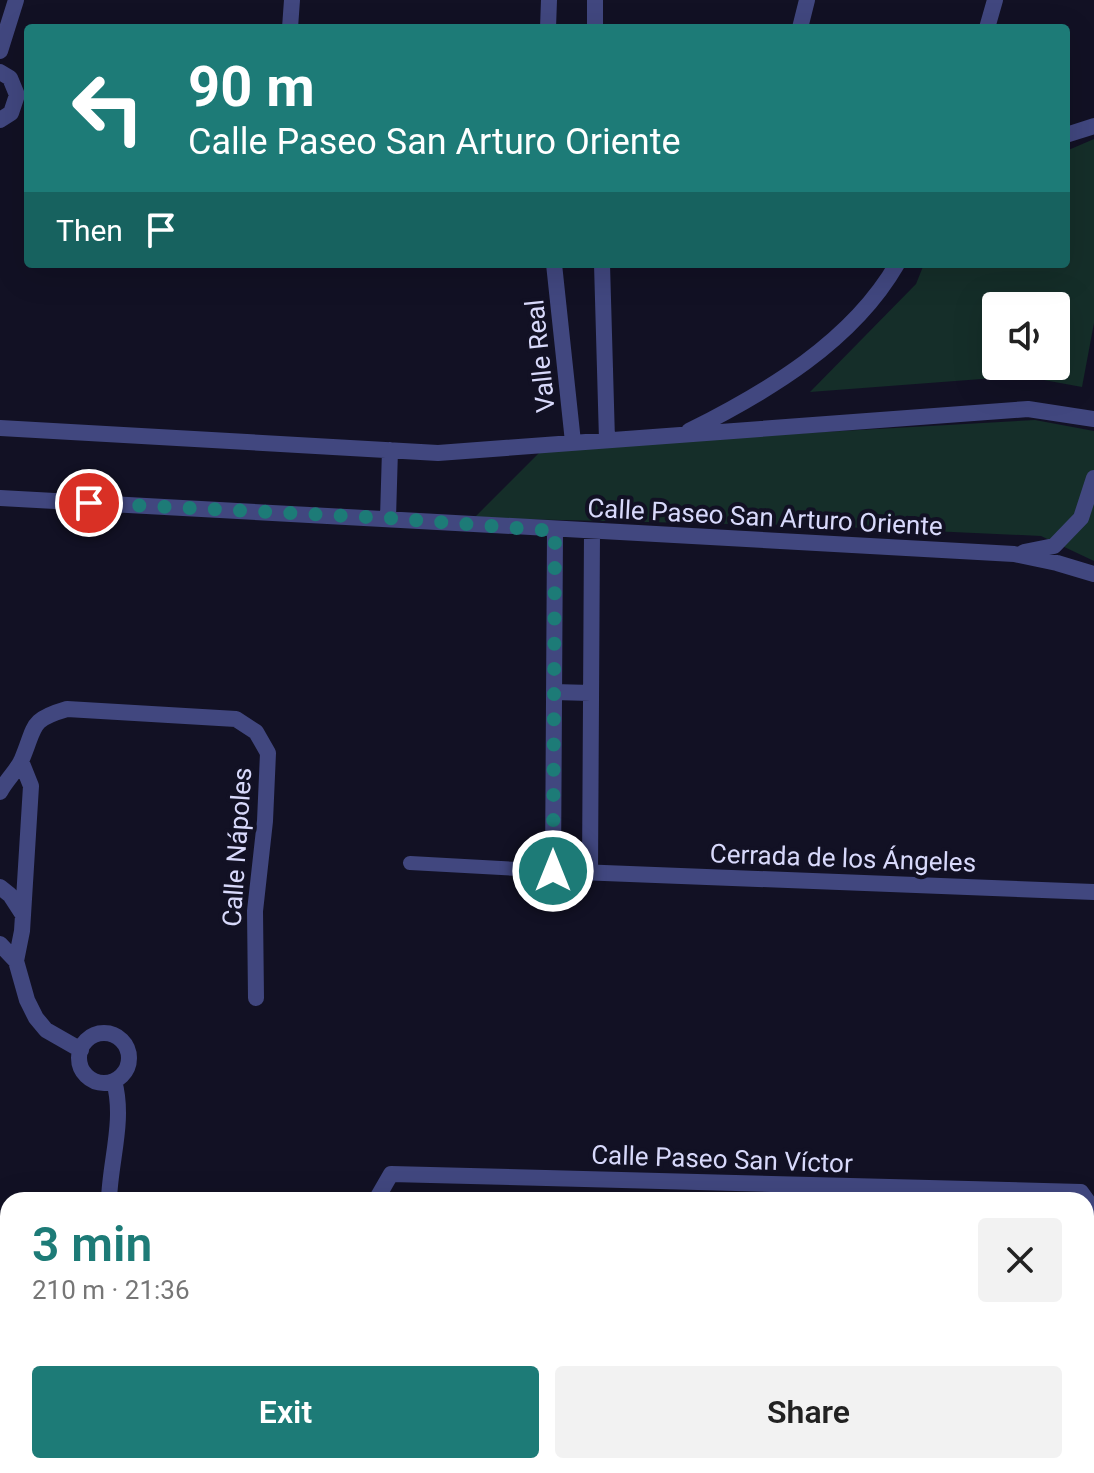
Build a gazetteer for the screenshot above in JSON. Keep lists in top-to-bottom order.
{
  "streets": {
    "street": [
      "Valle Real",
      "Calle Paseo San Arturo Oriente",
      "Calle Nápoles",
      "Cerrada de los Ángeles",
      "Calle Paseo San Víctor"
    ]
  },
  "page": {
    "turn": ["90 m", "Calle Paseo San Arturo Oriente"],
    "then": "Then",
    "heading": ["3 min", "210 m · 21:36"],
    "buttons": ["Exit", "Share"]
  }
}
